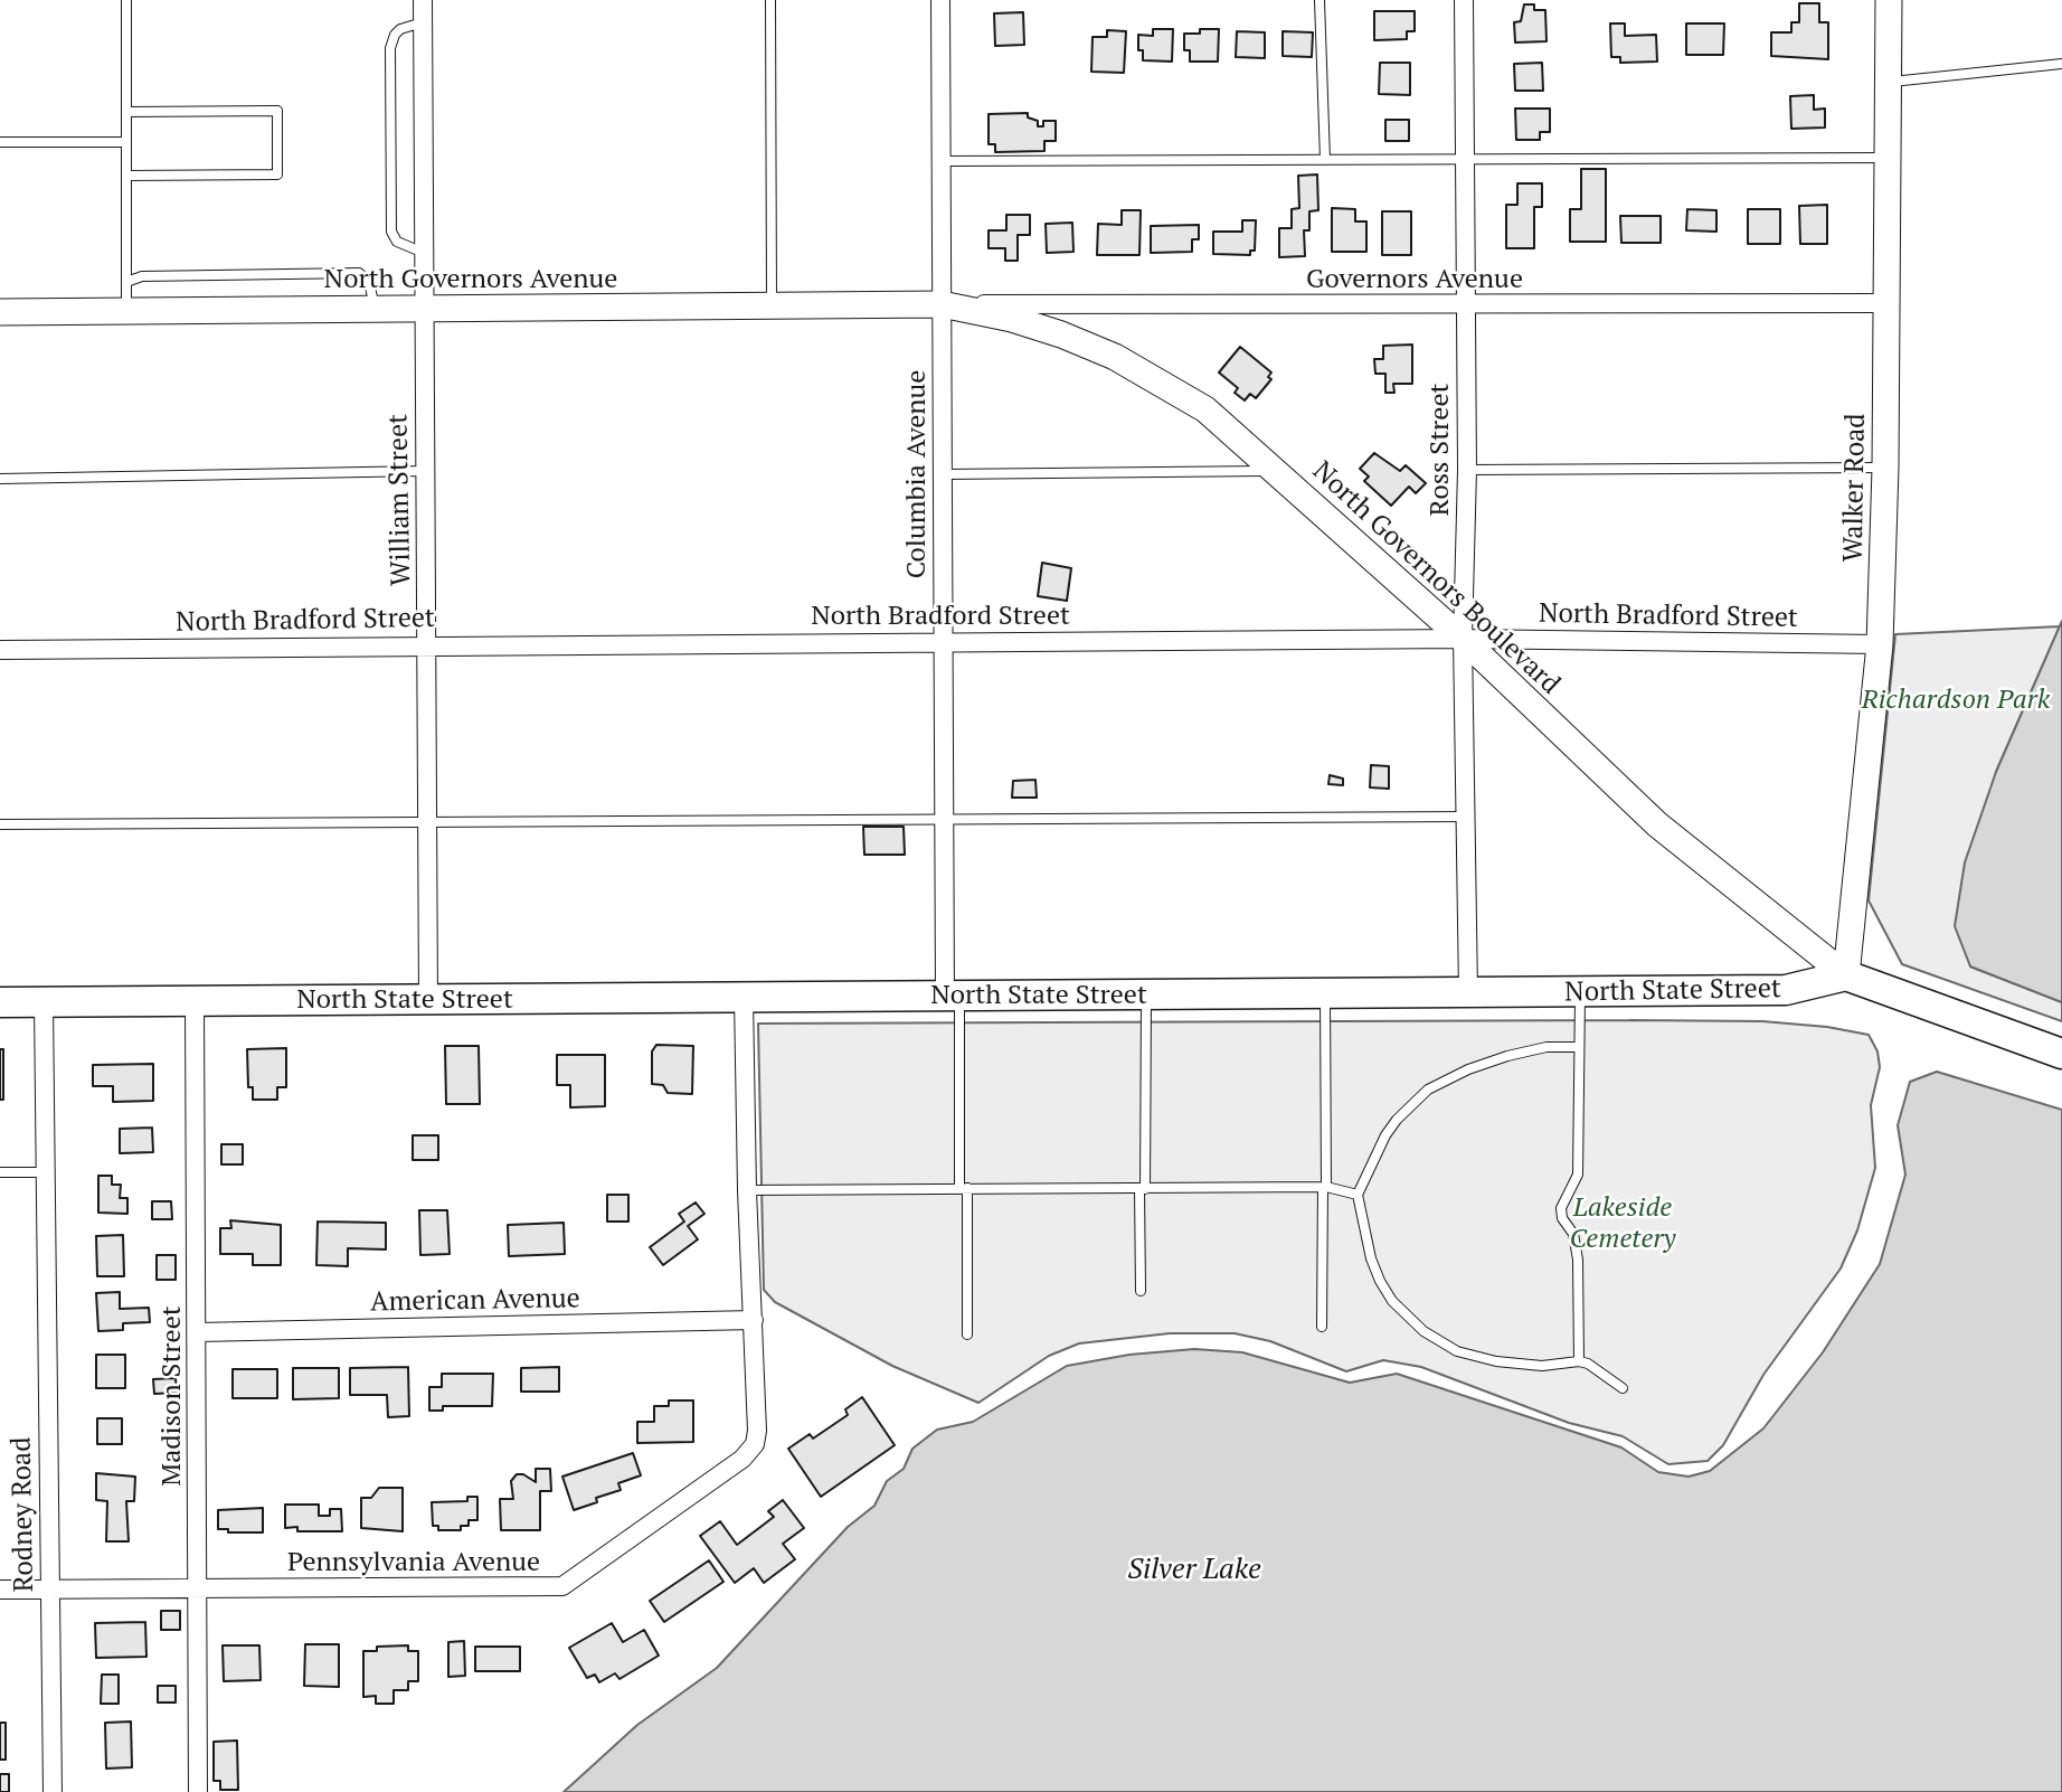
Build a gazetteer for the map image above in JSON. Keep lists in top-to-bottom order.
{
  "streets": {
    "main road": [
      "North Governors Avenue",
      "Walker Road",
      "North Governors Boulevard",
      "North State Street"
    ],
    "street": [
      "Governors Avenue",
      "Ross Street",
      "Columbia Avenue",
      "William Street",
      "North Bradford Street",
      "American Avenue",
      "Madison Street",
      "Rodney Road",
      "Pennsylvania Avenue"
    ]
  },
  "crossings": [
    ["North Governors Avenue", "Governors Avenue"],
    ["North Governors Avenue", "Columbia Avenue"],
    ["North Governors Avenue", "William Street"],
    ["North Governors Avenue", "North Governors Boulevard"],
    ["Governors Avenue", "Ross Street"],
    ["Governors Avenue", "Columbia Avenue"],
    ["Governors Avenue", "Walker Road"],
    ["Governors Avenue", "North Governors Boulevard"],
    ["Ross Street", "North Governors Boulevard"],
    ["Ross Street", "North Bradford Street"],
    ["Ross Street", "North State Street"],
    ["Columbia Avenue", "North Governors Boulevard"],
    ["Columbia Avenue", "North Bradford Street"],
    ["Columbia Avenue", "North State Street"],
    ["Walker Road", "North Governors Boulevard"],
    ["Walker Road", "North Bradford Street"],
    ["Walker Road", "North State Street"],
    ["William Street", "North Bradford Street"],
    ["William Street", "North State Street"],
    ["North Governors Boulevard", "North Bradford Street"],
    ["North Governors Boulevard", "North State Street"],
    ["North State Street", "Madison Street"],
    ["North State Street", "Rodney Road"],
    ["North State Street", "Pennsylvania Avenue"],
    ["American Avenue", "Madison Street"],
    ["American Avenue", "Pennsylvania Avenue"],
    ["Madison Street", "Pennsylvania Avenue"],
    ["Rodney Road", "Pennsylvania Avenue"]
  ],
  "water": ["Silver Lake"],
  "parks": ["Richardson Park", "Lakeside Cemetery"]
}
